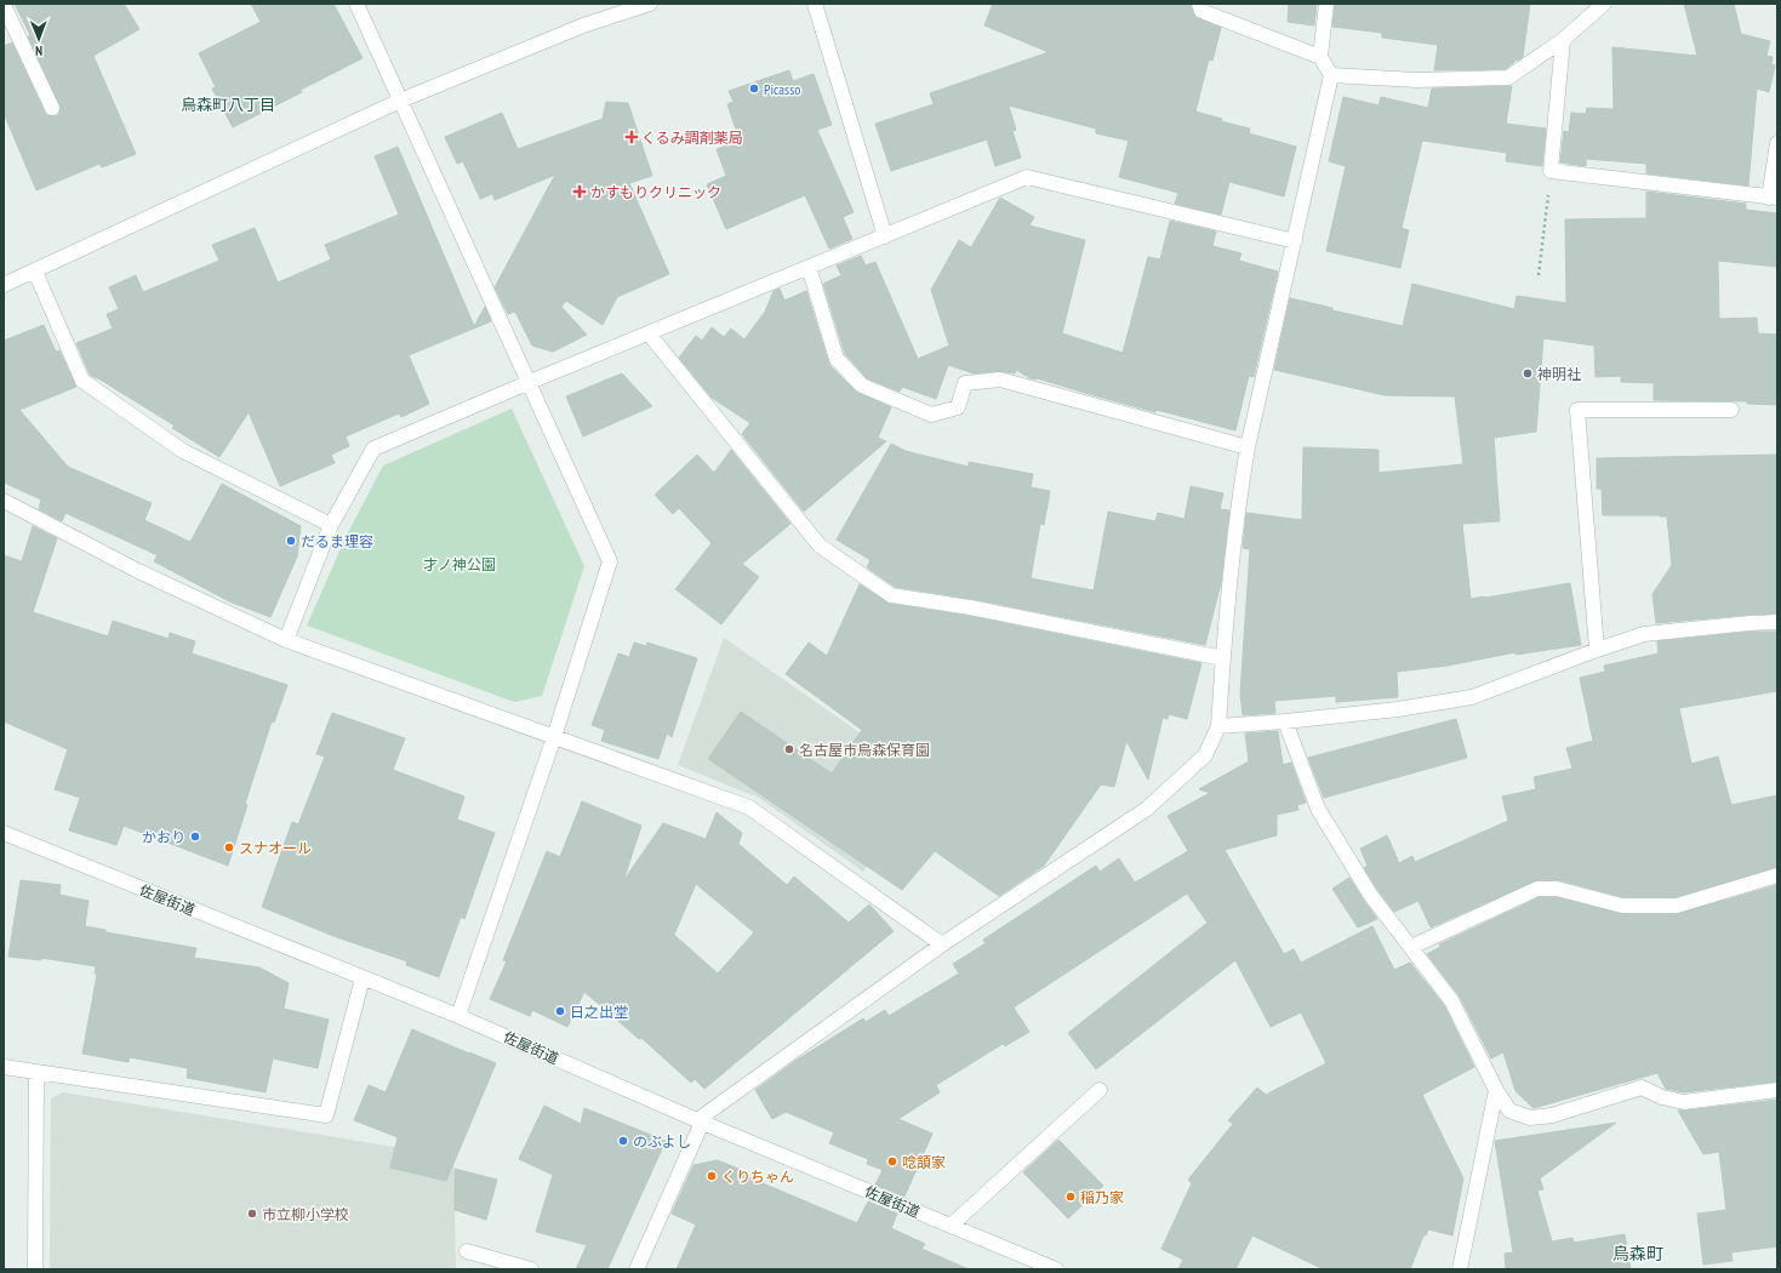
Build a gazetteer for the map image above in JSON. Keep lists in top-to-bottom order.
{
  "streets": {
    "street": ["佐屋街道"]
  },
  "districts": ["烏森町八丁目", "烏森町"],
  "parks": ["才ノ神公園"],
  "places": {
    "other": [
      "Picasso",
      "神明社",
      "だるま理容",
      "名古屋市烏森保育園",
      "かおり",
      "スナオール",
      "日之出堂",
      "のぶよし",
      "唸頷家",
      "くりちゃん",
      "稲乃家",
      "市立柳小学校"
    ],
    "health": ["くるみ調剤薬局", "かすもりクリニック"]
  },
  "north": "bottom"
}
